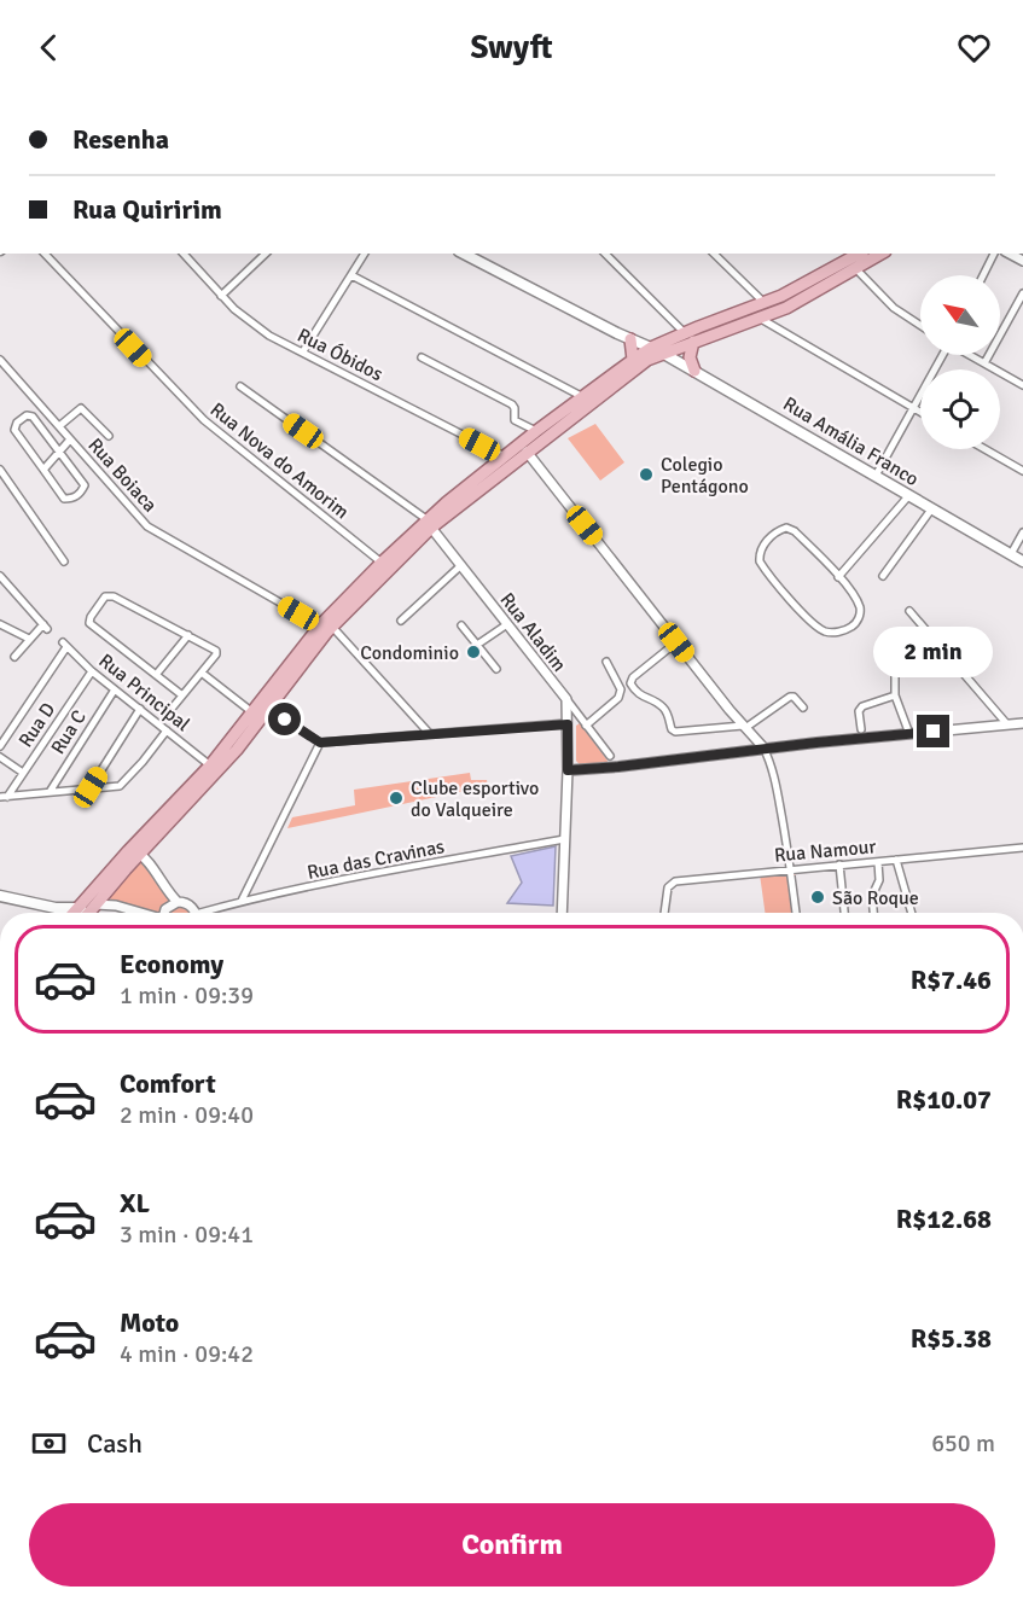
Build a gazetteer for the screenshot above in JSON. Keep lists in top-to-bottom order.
{
  "streets": {
    "main road": ["Rua Amália Franco"],
    "street": [
      "Rua Óbidos",
      "Rua Nova do Amorim",
      "Rua Boiaca",
      "Rua Aladim",
      "Rua Principal",
      "Rua D",
      "Rua C",
      "Rua Namour",
      "Rua das Cravinas"
    ]
  },
  "crossings": [
    ["Rua Principal", "Rua D"],
    ["Rua Principal", "Rua C"]
  ],
  "places": [
    "Colegio Pentágono",
    "Condominio",
    "Clube esportivo do Valqueire",
    "São Roque"
  ],
  "north": "top left",
  "page": {
    "header": "Swyft",
    "banner": ["Resenha", "Rua Quiririm"],
    "bubble": "2 min",
    "list": [
      {
        "name": "Economy",
        "note": "1 min · 09:39",
        "value": "R$7.46"
      },
      {
        "name": "Comfort",
        "note": "2 min · 09:40",
        "value": "R$10.07"
      },
      {
        "name": "XL",
        "note": "3 min · 09:41",
        "value": "R$12.68"
      },
      {
        "name": "Moto",
        "note": "4 min · 09:42",
        "value": "R$5.38"
      }
    ],
    "pay": ["Cash", "650 m"],
    "buttons": "Confirm"
  }
}
